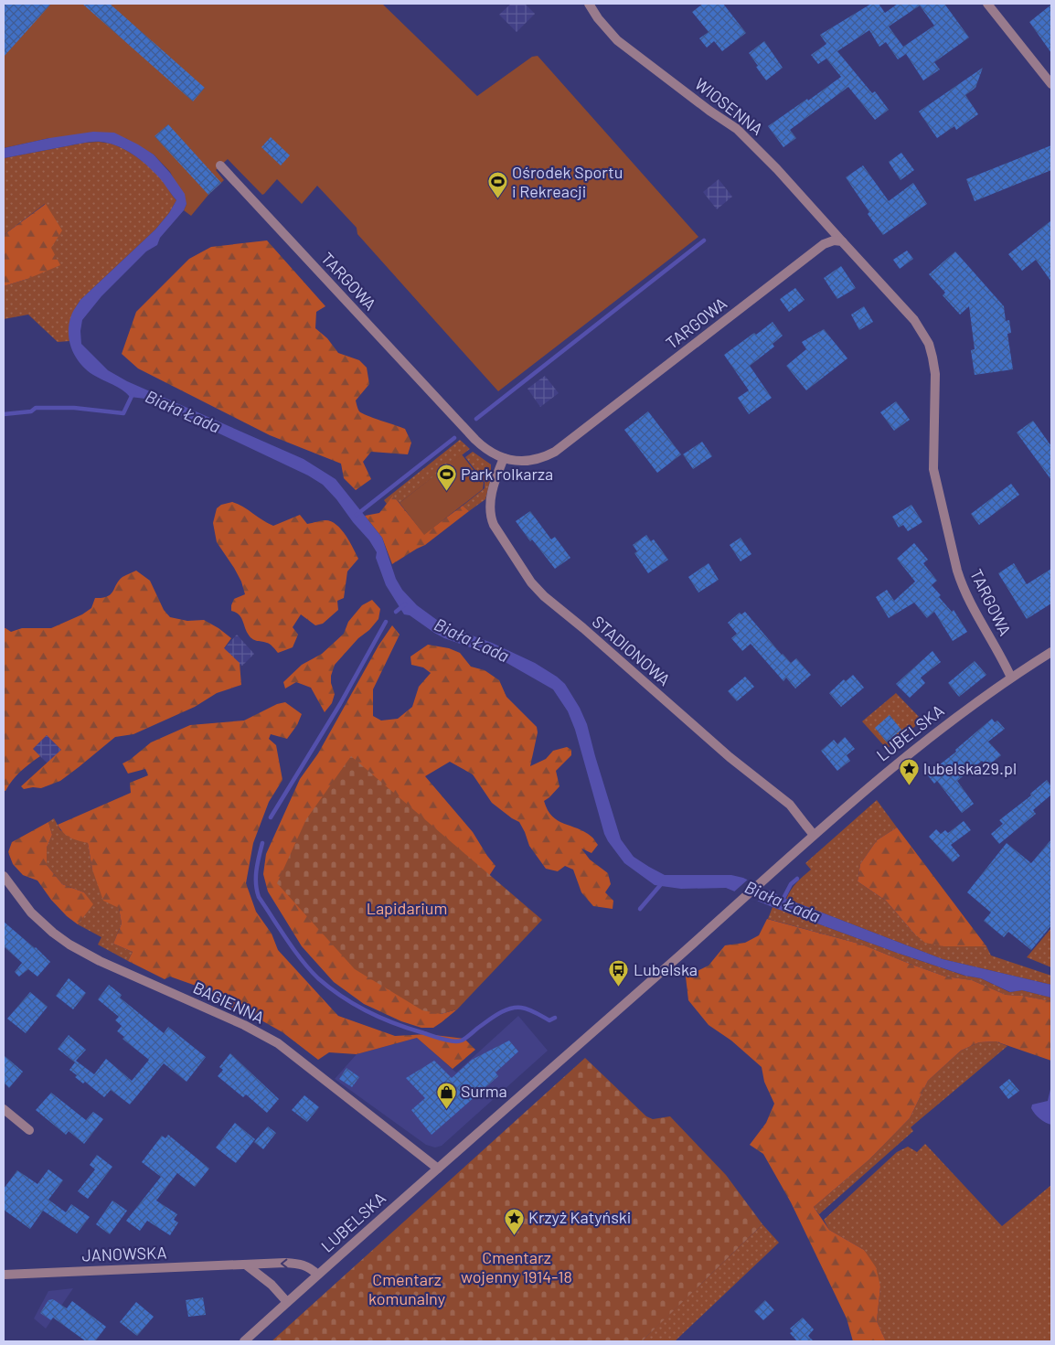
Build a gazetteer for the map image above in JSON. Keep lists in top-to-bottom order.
{
  "streets": {
    "street": [
      "WIOSENNA",
      "TARGOWA",
      "STADIONOWA",
      "LUBELSKA",
      "BAGIENNA",
      "JANOWSKA"
    ]
  },
  "crossings": [
    ["WIOSENNA", "TARGOWA"],
    ["TARGOWA", "STADIONOWA"],
    ["TARGOWA", "LUBELSKA"],
    ["STADIONOWA", "LUBELSKA"],
    ["LUBELSKA", "BAGIENNA"],
    ["LUBELSKA", "JANOWSKA"]
  ],
  "water": ["Biała Łada"],
  "parks": ["Lapidarium", "Cmentarz wojenny 1914-18", "Cmentarz komunalny"],
  "places": {
    "sports": ["Ośrodek Sportu i Rekreacji", "Park rolkarza"],
    "place": ["lubelska29.pl", "Krzyż Katyński"],
    "bus stop": ["Lubelska"],
    "shop": ["Surma"]
  }
}
